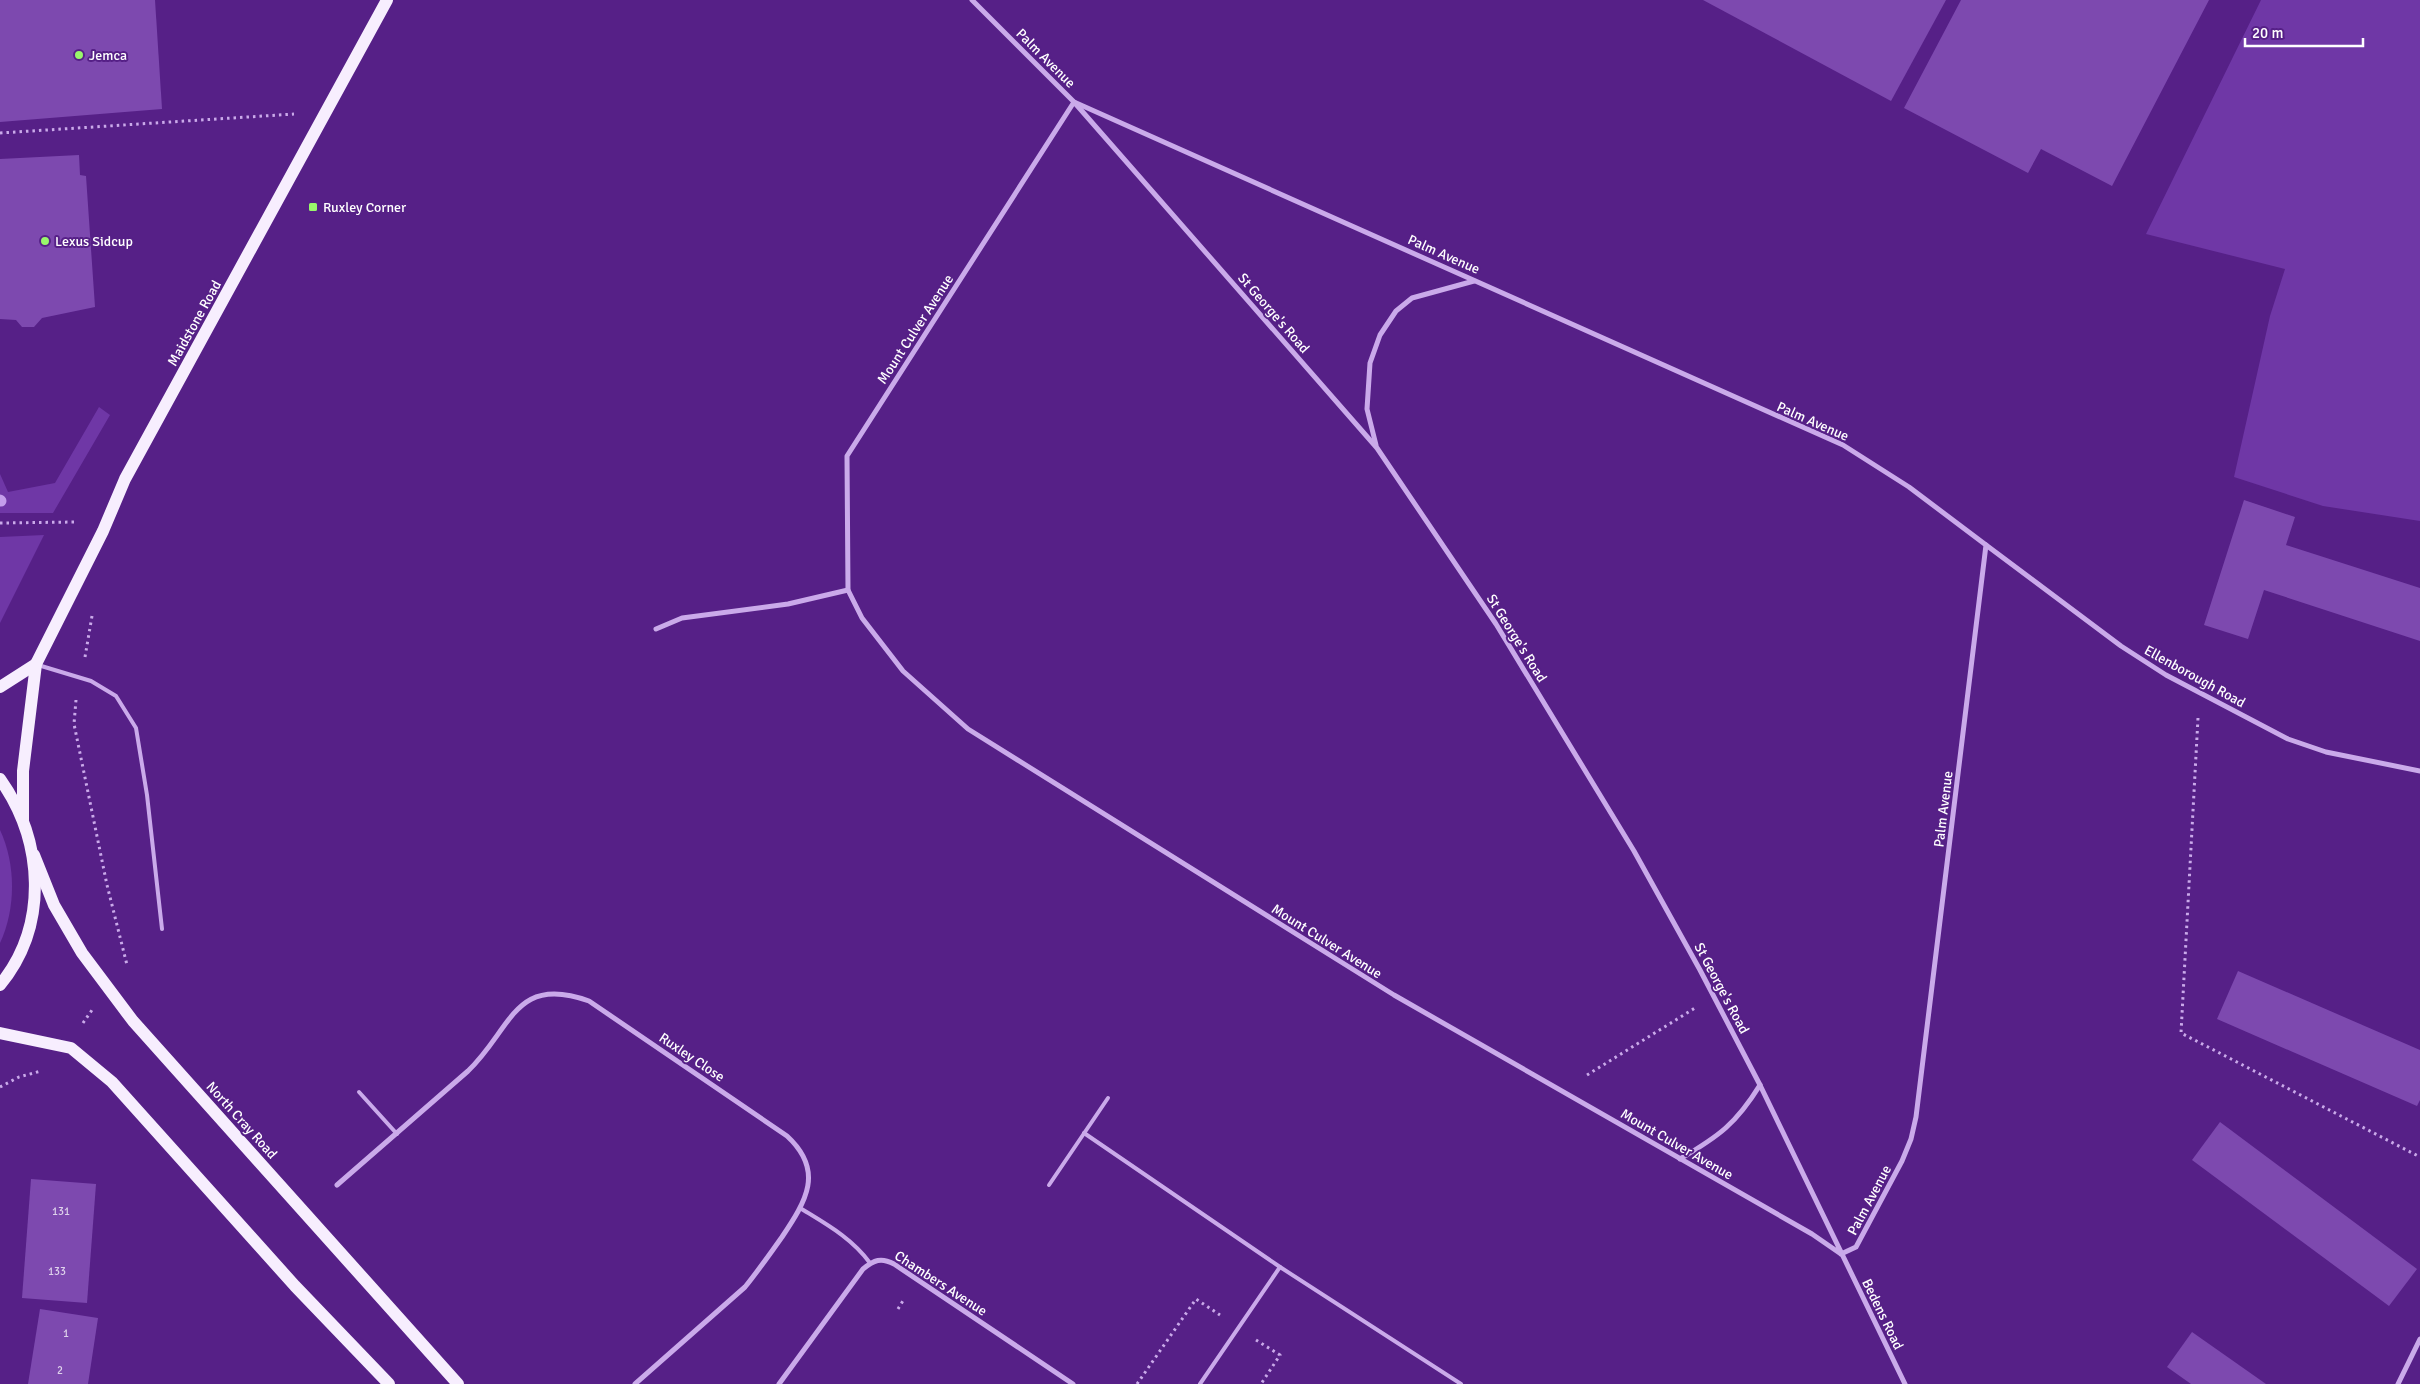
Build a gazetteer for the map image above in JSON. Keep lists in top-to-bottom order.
{
  "streets": {
    "main road": ["Maidstone Road", "North Cray Road"],
    "street": [
      "Palm Avenue",
      "St George's Road",
      "Mount Culver Avenue",
      "Ellenborough Road",
      "Ruxley Close",
      "Chambers Avenue",
      "Bedens Road"
    ]
  },
  "crossings": [
    ["Palm Avenue", "St George's Road"],
    ["Palm Avenue", "Mount Culver Avenue"],
    ["Palm Avenue", "Ellenborough Road"],
    ["Palm Avenue", "Bedens Road"],
    ["St George's Road", "Mount Culver Avenue"],
    ["St George's Road", "Bedens Road"],
    ["Mount Culver Avenue", "Bedens Road"]
  ],
  "places": {
    "other": ["Jemca", "Lexus Sidcup"],
    "transit": ["Ruxley Corner"]
  },
  "house_numbers": [
    "131",
    "133",
    "1",
    "2"
  ],
  "scale_bar": "20 m"
}
